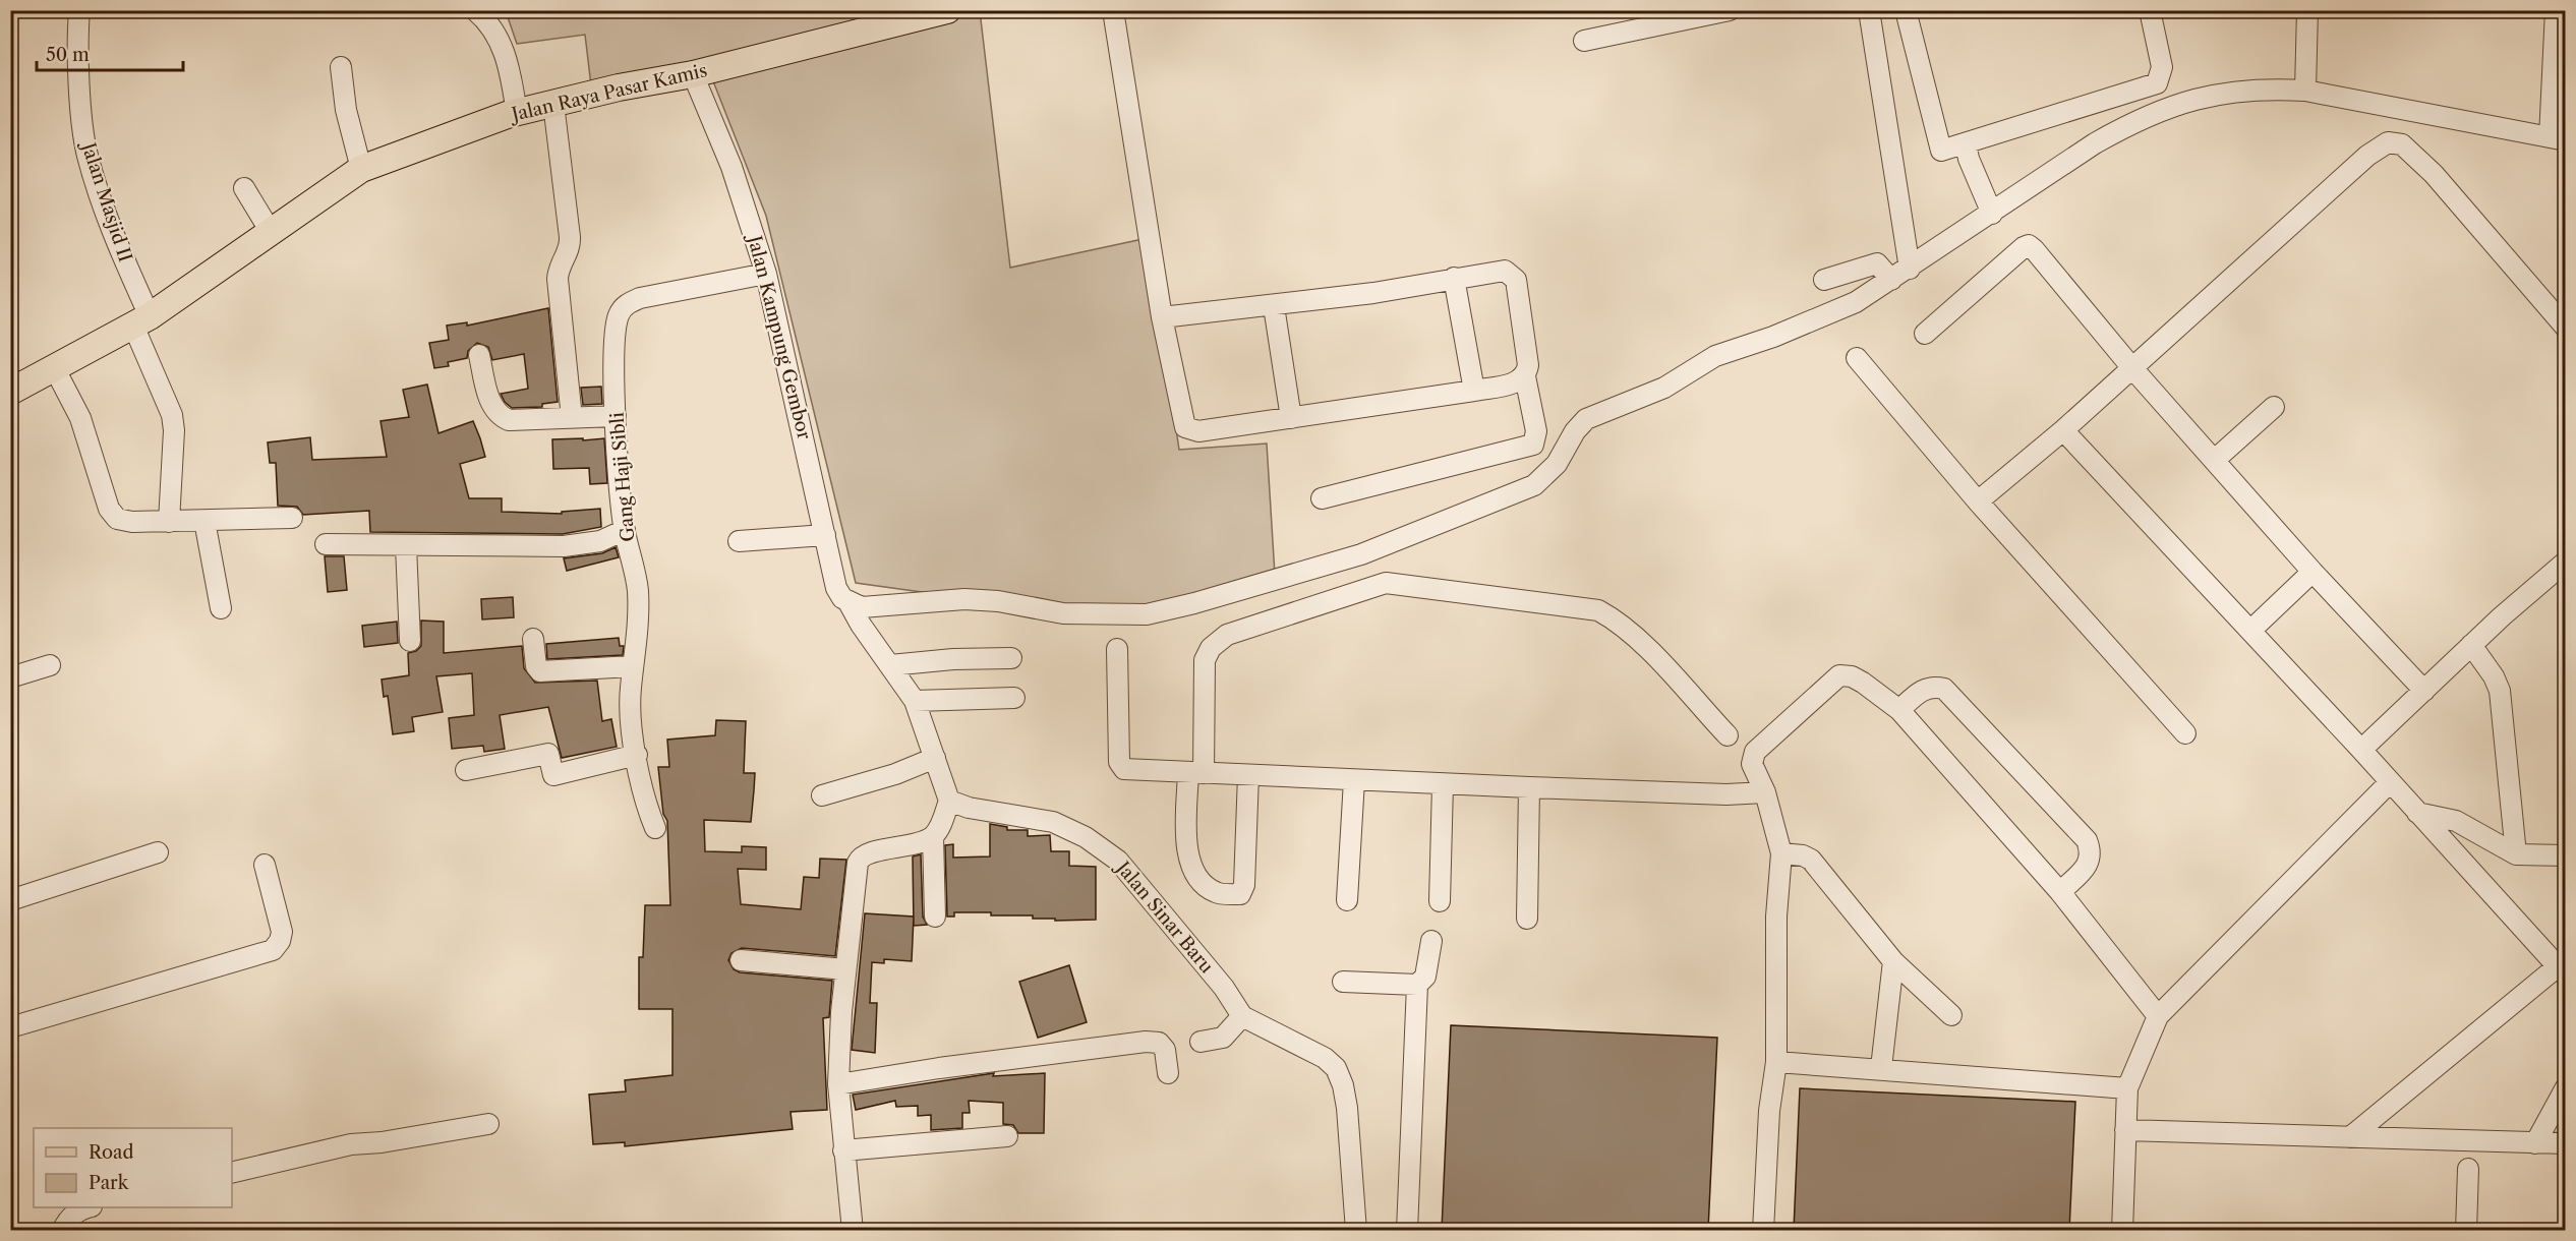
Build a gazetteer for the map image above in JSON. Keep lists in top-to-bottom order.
{
  "streets": {
    "main road": ["Jalan Raya Pasar Kamis"],
    "street": [
      "Jalan Masjid II",
      "Jalan Kampung Gembor",
      "Gang Haji Sibli",
      "Jalan Sinar Baru"
    ]
  },
  "crossings": [
    ["Jalan Raya Pasar Kamis", "Jalan Masjid II"],
    ["Jalan Raya Pasar Kamis", "Jalan Kampung Gembor"],
    ["Jalan Kampung Gembor", "Gang Haji Sibli"]
  ],
  "legend": ["Road", "Park"],
  "scale_bar": "50 m"
}
